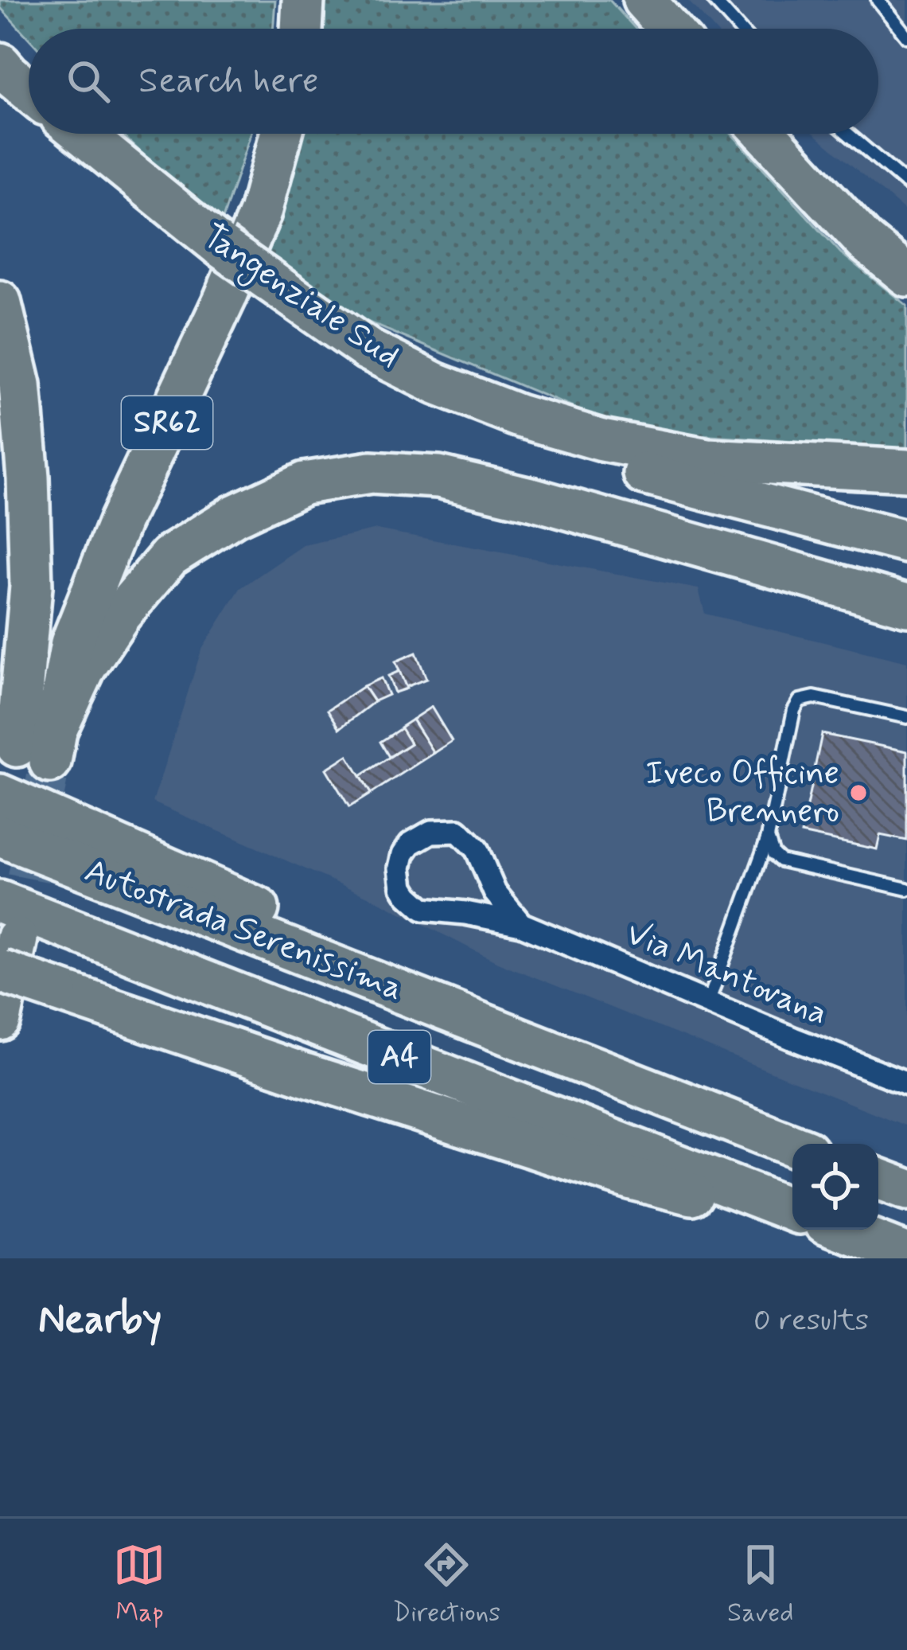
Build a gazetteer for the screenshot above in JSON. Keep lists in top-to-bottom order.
{
  "streets": {
    "highway": [
      "Tangenziale Sud",
      "SR62",
      "Autostrada Serenissima",
      "A4"
    ],
    "street": ["Via Mantovana"]
  },
  "crossings": [
    ["Autostrada Serenissima", "A4"]
  ],
  "places": ["Iveco Officine Brennero"],
  "page": {
    "search": "Search here",
    "heading": ["Nearby", "0 results"],
    "nav": ["Map", "Directions", "Saved"]
  }
}
